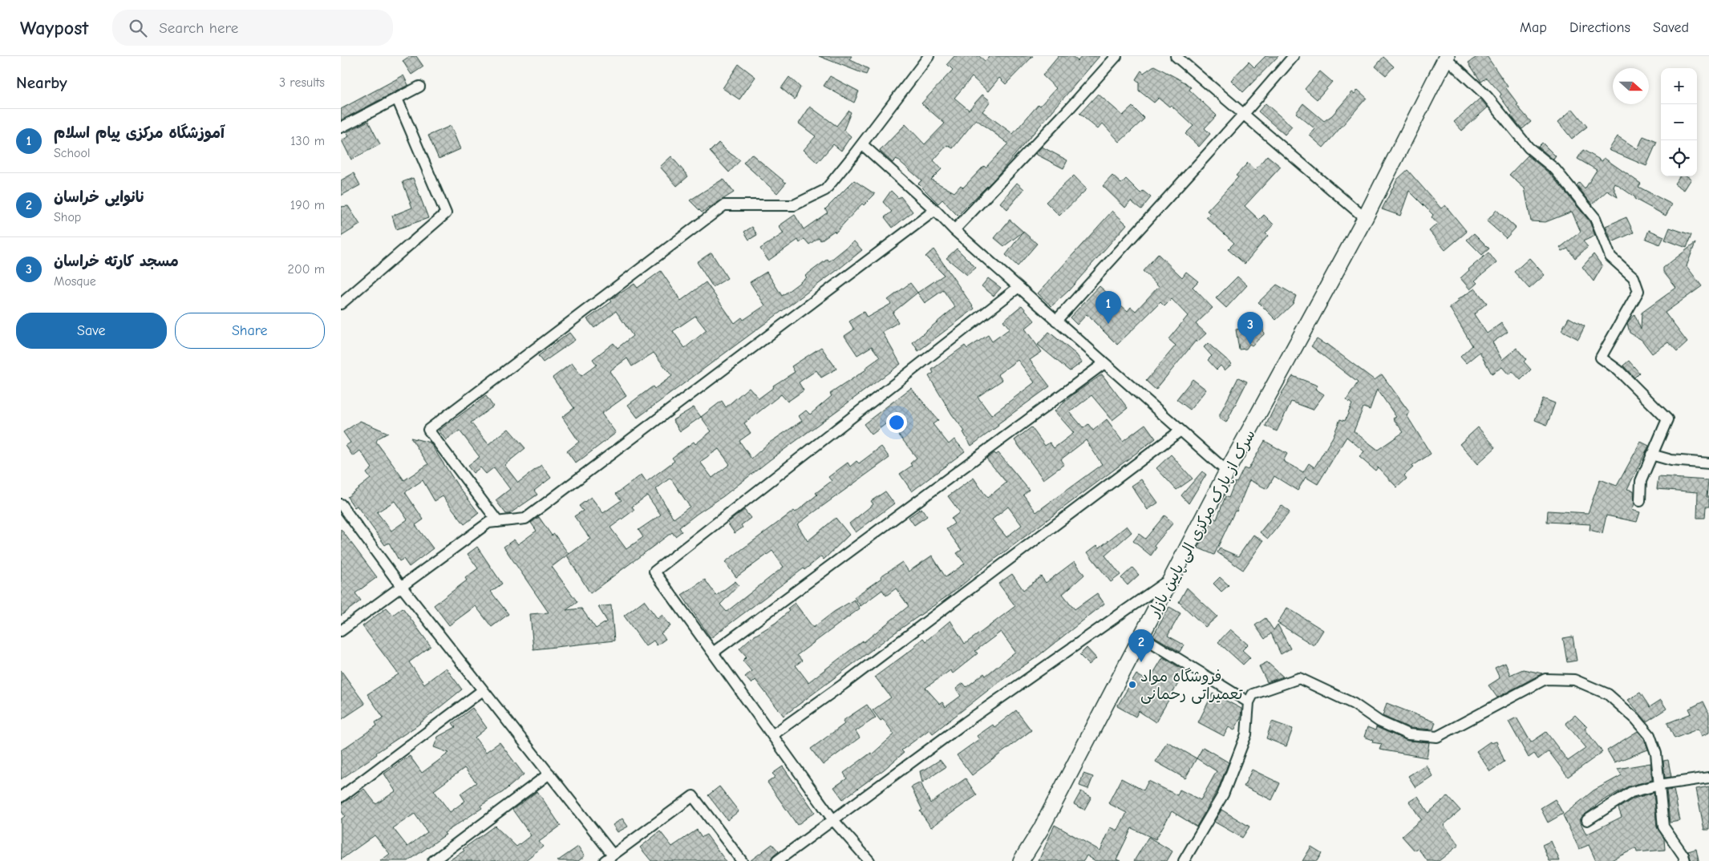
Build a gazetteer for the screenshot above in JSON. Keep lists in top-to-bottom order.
{
  "streets": {
    "main road": ["سرک از پارک مرکزی الی پایین بازار"]
  },
  "places": ["فروشگاه مواد تعمیراتی رحمانی"],
  "north": "right",
  "page": {
    "header": "Waypost",
    "search": "Search here",
    "nav": ["Map", "Directions", "Saved"],
    "heading": ["Nearby", "3 results"],
    "map_buttons": ["+", "−"],
    "list": [
      {
        "mark": "1",
        "name": "آموزشگاه مرکزی پیام اسلام",
        "note": "School",
        "value": "130 m"
      },
      {
        "mark": "2",
        "name": "نانوایی خراسان",
        "note": "Shop",
        "value": "190 m"
      },
      {
        "mark": "3",
        "name": "مسجد کارته خراسان",
        "note": "Mosque",
        "value": "200 m"
      }
    ],
    "pins": ["1", "3", "2"],
    "buttons": ["Save", "Share"]
  }
}
